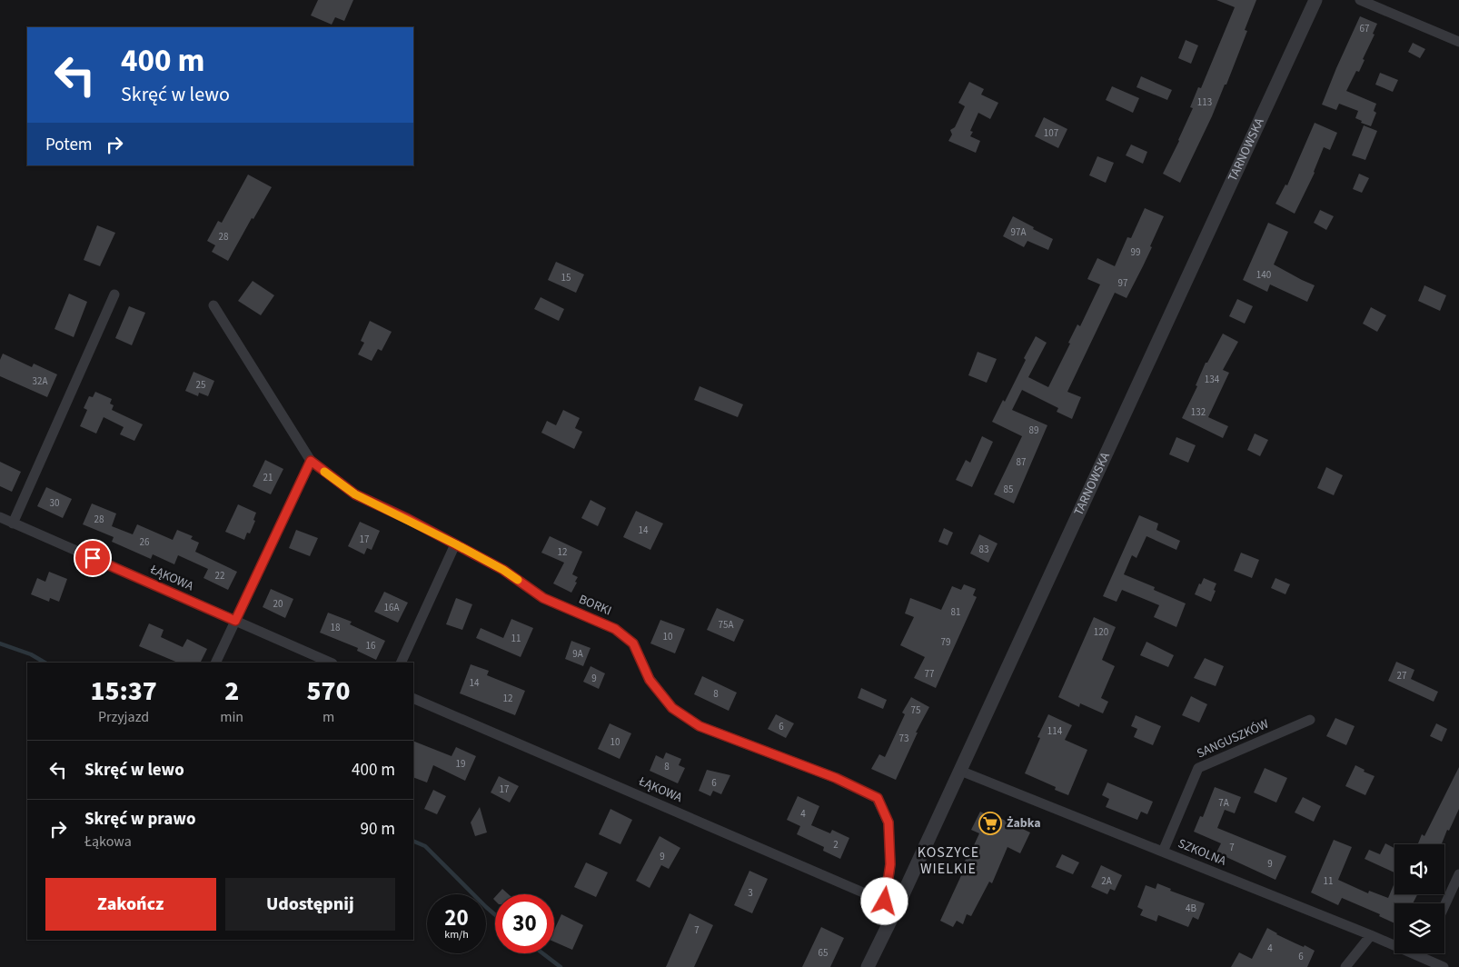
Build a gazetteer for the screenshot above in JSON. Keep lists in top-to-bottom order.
{
  "streets": {
    "street": [
      "TARNOWSKA",
      "ŁĄKOWA",
      "BORKI",
      "SANGUSZKÓW",
      "SZKOLNA"
    ]
  },
  "crossings": [
    ["TARNOWSKA", "ŁĄKOWA"],
    ["TARNOWSKA", "BORKI"],
    ["TARNOWSKA", "SZKOLNA"],
    ["ŁĄKOWA", "BORKI"],
    ["SANGUSZKÓW", "SZKOLNA"]
  ],
  "districts": ["KOSZYCE WIELKIE"],
  "places": {
    "supermarket": ["Żabka"]
  },
  "house_numbers": [
    "67",
    "113",
    "107",
    "97A",
    "28",
    "99",
    "140",
    "15",
    "97",
    "134",
    "32A",
    "25",
    "132",
    "89",
    "87",
    "21",
    "85",
    "30",
    "28",
    "14",
    "17",
    "26",
    "83",
    "12",
    "22",
    "20",
    "16A",
    "81",
    "75A",
    "18",
    "120",
    "10",
    "11",
    "79",
    "16",
    "9A",
    "77",
    "27",
    "9",
    "14",
    "8",
    "12",
    "75",
    "6",
    "114",
    "73",
    "10",
    "19",
    "8",
    "6",
    "17",
    "7A",
    "4",
    "2",
    "7",
    "9",
    "9",
    "2A",
    "11",
    "3",
    "4B",
    "7",
    "4",
    "65",
    "6"
  ],
  "page": {
    "turn": ["400 m", "Skręć w lewo"],
    "then": "Potem",
    "eta": [
      "15:37",
      "Przyjazd",
      "2",
      "min",
      "570",
      "m"
    ],
    "list": [
      {
        "name": "Skręć w lewo",
        "value": "400 m"
      },
      {
        "name": "Skręć w prawo",
        "note": "Łąkowa",
        "value": "90 m"
      }
    ],
    "buttons": ["Zakończ", "Udostępnij"],
    "speed": "20 km/h",
    "limit": "30"
  }
}
